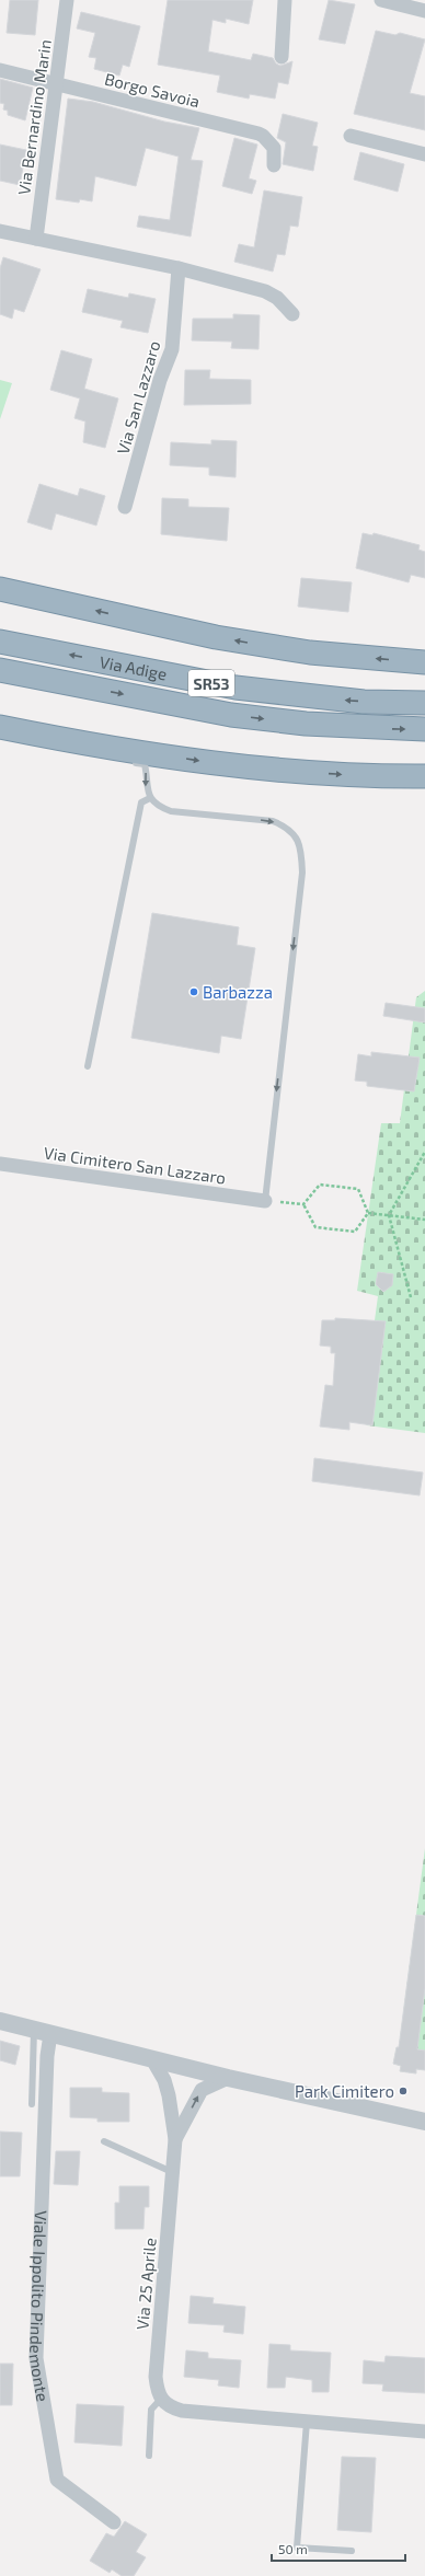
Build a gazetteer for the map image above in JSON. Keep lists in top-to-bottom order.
{
  "streets": {
    "highway": ["Via Adige", "SR53"],
    "street": [
      "Borgo Savoia",
      "Via Bernardino Marin",
      "Via San Lazzaro",
      "Via Cimitero San Lazzaro",
      "Via 25 Aprile",
      "Viale Ippolito Pindemonte"
    ]
  },
  "crossings": [
    ["Borgo Savoia", "Via Bernardino Marin"]
  ],
  "places": ["Barbazza", "Park Cimitero"],
  "scale_bar": "50 m"
}
